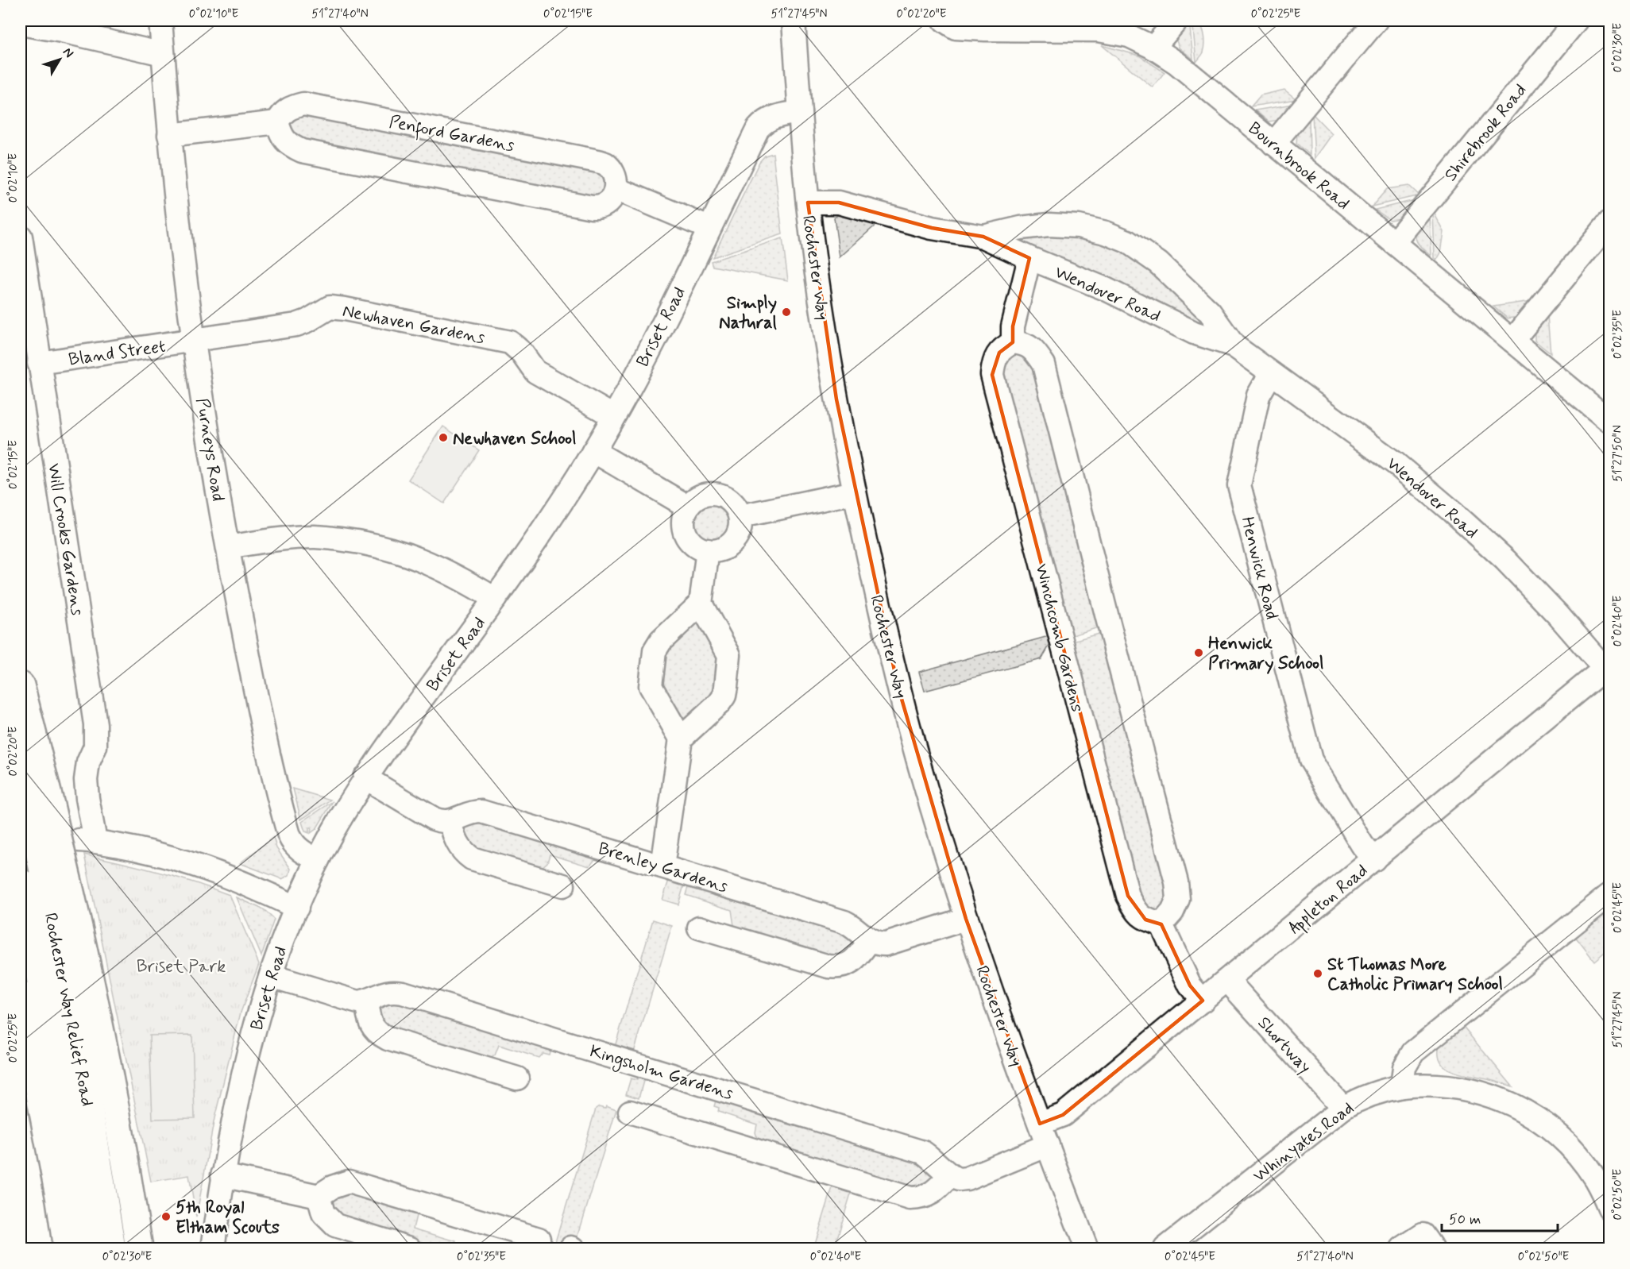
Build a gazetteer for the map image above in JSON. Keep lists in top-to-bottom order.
{
  "streets": {
    "highway": ["Rochester Way Relief Road"],
    "street": [
      "Shirebrook Road",
      "Penford Gardens",
      "Bournbrook Road",
      "Rochester Way",
      "Wendover Road",
      "Newhaven Gardens",
      "Briset Road",
      "Bland Street",
      "Purneys Road",
      "Will Crooks Gardens",
      "Henwick Road",
      "Winchcomb Gardens",
      "Brenley Gardens",
      "Appleton Road",
      "Shortway",
      "Kingsholm Gardens",
      "Whinyates Road"
    ]
  },
  "crossings": [
    ["Shirebrook Road", "Bournbrook Road"],
    ["Rochester Way", "Wendover Road"],
    ["Rochester Way", "Briset Road"],
    ["Rochester Way", "Appleton Road"],
    ["Wendover Road", "Henwick Road"],
    ["Wendover Road", "Appleton Road"],
    ["Newhaven Gardens", "Briset Road"],
    ["Newhaven Gardens", "Bland Street"],
    ["Newhaven Gardens", "Purneys Road"],
    ["Briset Road", "Purneys Road"],
    ["Bland Street", "Purneys Road"],
    ["Bland Street", "Will Crooks Gardens"],
    ["Will Crooks Gardens", "Rochester Way Relief Road"],
    ["Henwick Road", "Appleton Road"],
    ["Appleton Road", "Shortway"],
    ["Shortway", "Whinyates Road"]
  ],
  "parks": ["Briset Park"],
  "places": [
    "Simply Natural",
    "Newhaven School",
    "Henwick Primary School",
    "St Thomas More Catholic Primary School",
    "5th Royal Eltham Scouts"
  ],
  "scale_bar": "50 m",
  "north": "top right",
  "coordinates": [
    "0°02'10\"E",
    "51°27'40\"N",
    "0°02'15\"E",
    "51°27'45\"N",
    "0°02'20\"E",
    "0°02'25\"E",
    "0°02'30\"E",
    "0°02'35\"E",
    "51°27'50\"N",
    "0°02'40\"E",
    "0°02'45\"E",
    "0°02'50\"E"
  ]
}
